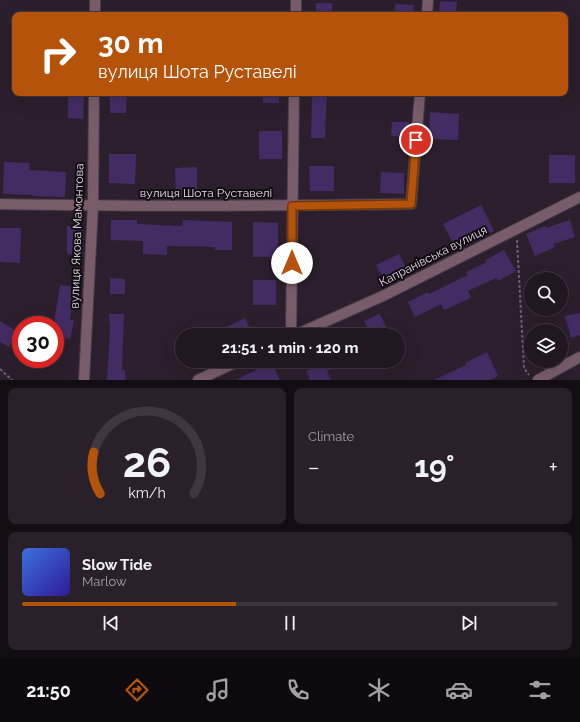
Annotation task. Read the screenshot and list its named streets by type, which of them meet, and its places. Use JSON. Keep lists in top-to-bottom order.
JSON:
{
  "streets": {
    "street": ["вулиця Шота Руставелі", "вулиця Якова Мамонтова", "Капранівська вулиця"]
  },
  "crossings": [
    ["вулиця Шота Руставелі", "вулиця Якова Мамонтова"]
  ],
  "page": {
    "turn": ["30 m", "вулиця Шота Руставелі"],
    "limit": "30",
    "trip": "21:51 · 1 min · 120 m",
    "tile": "Climate",
    "heat": ["−", "19°", "+"],
    "song": ["Slow Tide", "Marlow"],
    "tabs": "21:50",
    "gauge": ["26", "km/h"]
  }
}
